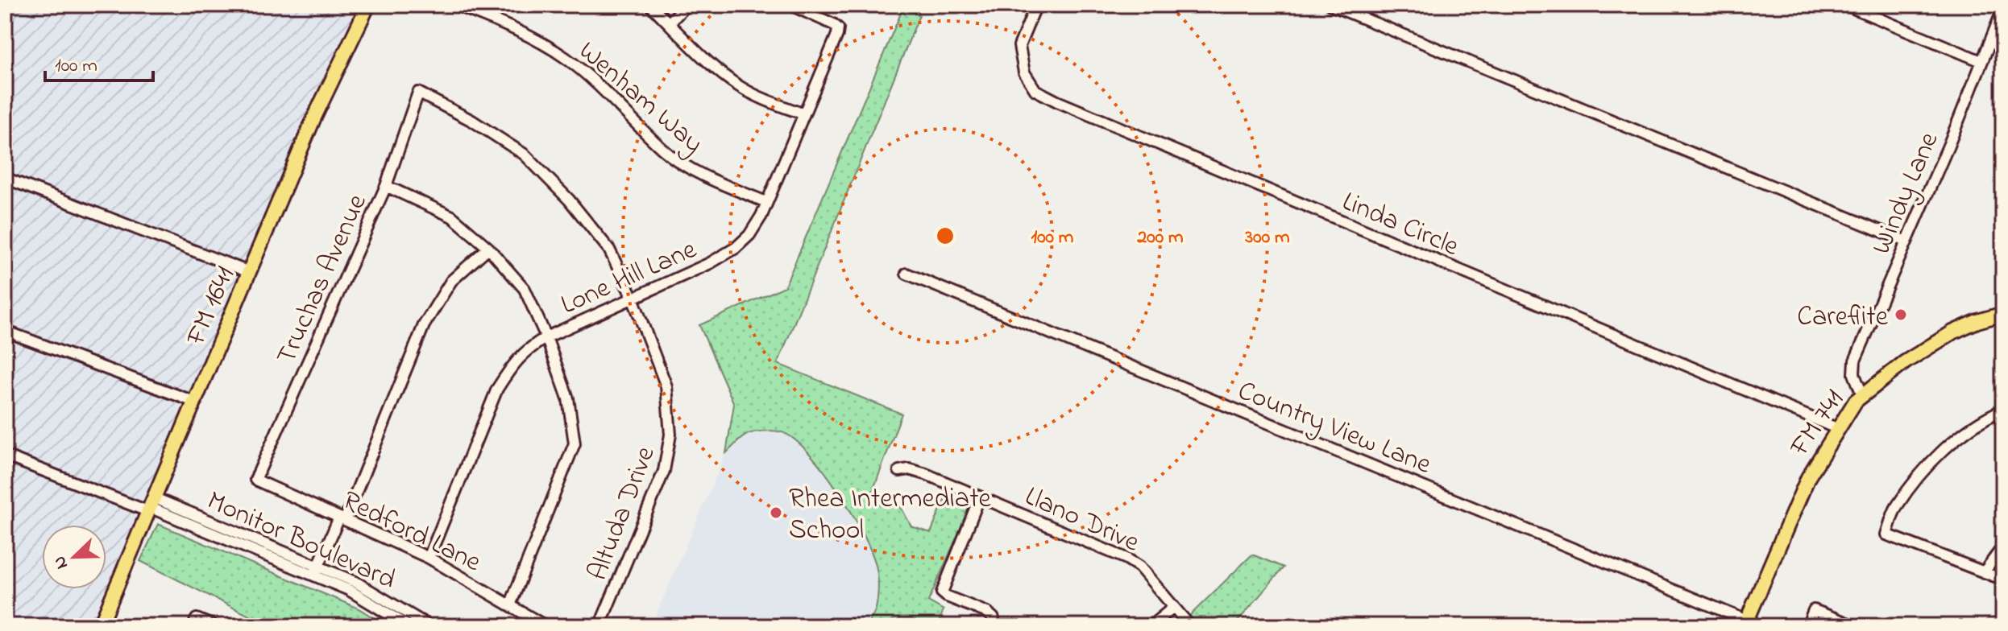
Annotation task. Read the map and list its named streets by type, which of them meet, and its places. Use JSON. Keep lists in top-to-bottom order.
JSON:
{
  "streets": {
    "main road": ["FM 1641", "FM 741"],
    "street": [
      "Wenham Way",
      "Windy Lane",
      "Linda Circle",
      "Lone Hill Lane",
      "Truchas Avenue",
      "Country View Lane",
      "Altuda Drive",
      "Llano Drive",
      "Redford Lane",
      "Monitor Boulevard"
    ]
  },
  "crossings": [
    ["Wenham Way", "Lone Hill Lane"],
    ["Windy Lane", "FM 741"],
    ["Linda Circle", "FM 741"],
    ["Lone Hill Lane", "Altuda Drive"],
    ["Lone Hill Lane", "Redford Lane"],
    ["Truchas Avenue", "Altuda Drive"],
    ["Truchas Avenue", "Redford Lane"],
    ["FM 1641", "Monitor Boulevard"],
    ["FM 741", "Country View Lane"]
  ],
  "places": ["Careflite", "Rhea Intermediate School"],
  "scale_bar": "100 m",
  "north": "bottom left",
  "rings": ["100 m", "200 m", "300 m"]
}
